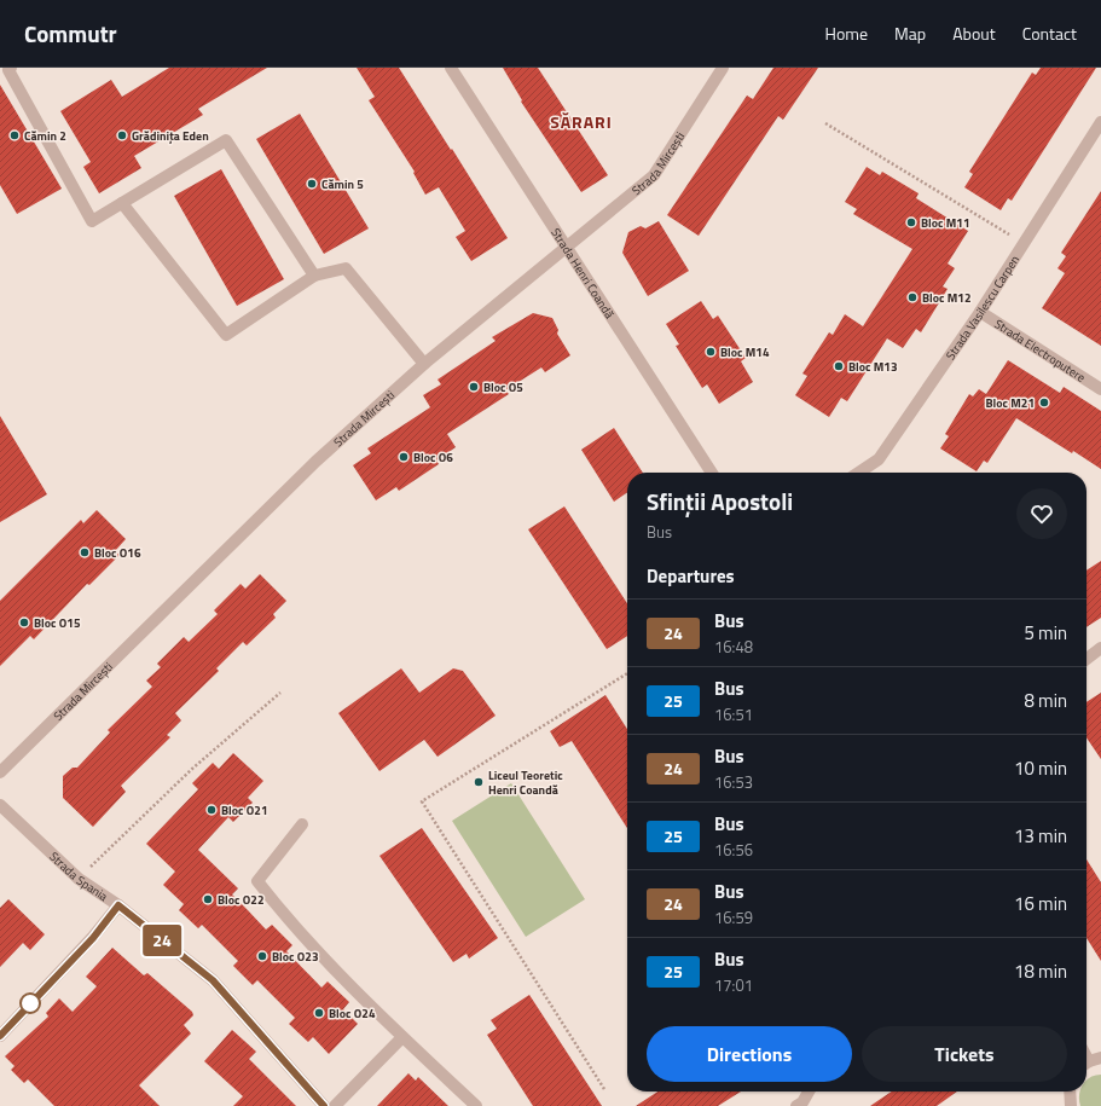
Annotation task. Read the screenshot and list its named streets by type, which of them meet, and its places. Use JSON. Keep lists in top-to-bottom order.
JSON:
{
  "streets": {
    "street": [
      "Strada Mircești",
      "Strada Henri Coandă",
      "Strada Vasilescu Carpen",
      "Strada Electroputere",
      "Strada Spania"
    ]
  },
  "crossings": [
    ["Strada Mircești", "Strada Henri Coandă"],
    ["Strada Vasilescu Carpen", "Strada Electroputere"]
  ],
  "districts": ["SĂRARI"],
  "places": [
    "Cămin 2",
    "Grădinița Eden",
    "Cămin 5",
    "Bloc M11",
    "Bloc M12",
    "Bloc M14",
    "Bloc M13",
    "Bloc O5",
    "Bloc M21",
    "Bloc O6",
    "Bloc O16",
    "Bloc O15",
    "Liceul Teoretic Henri Coandă",
    "Bloc O21",
    "Bloc O22",
    "Bloc O23",
    "Bloc O24"
  ],
  "lines": ["bus line 24"],
  "page": {
    "header": "Commutr",
    "nav": [
      "Home",
      "Map",
      "About",
      "Contact"
    ],
    "on_map": "24",
    "heading": [
      ["Sfinții Apostoli", "Bus"],
      "Departures"
    ],
    "list": [
      {
        "mark": "24",
        "name": "Bus",
        "note": "16:48",
        "value": "5 min"
      },
      {
        "mark": "25",
        "name": "Bus",
        "note": "16:51",
        "value": "8 min"
      },
      {
        "mark": "24",
        "name": "Bus",
        "note": "16:53",
        "value": "10 min"
      },
      {
        "mark": "25",
        "name": "Bus",
        "note": "16:56",
        "value": "13 min"
      },
      {
        "mark": "24",
        "name": "Bus",
        "note": "16:59",
        "value": "16 min"
      },
      {
        "mark": "25",
        "name": "Bus",
        "note": "17:01",
        "value": "18 min"
      }
    ],
    "buttons": ["Directions", "Tickets"]
  }
}
